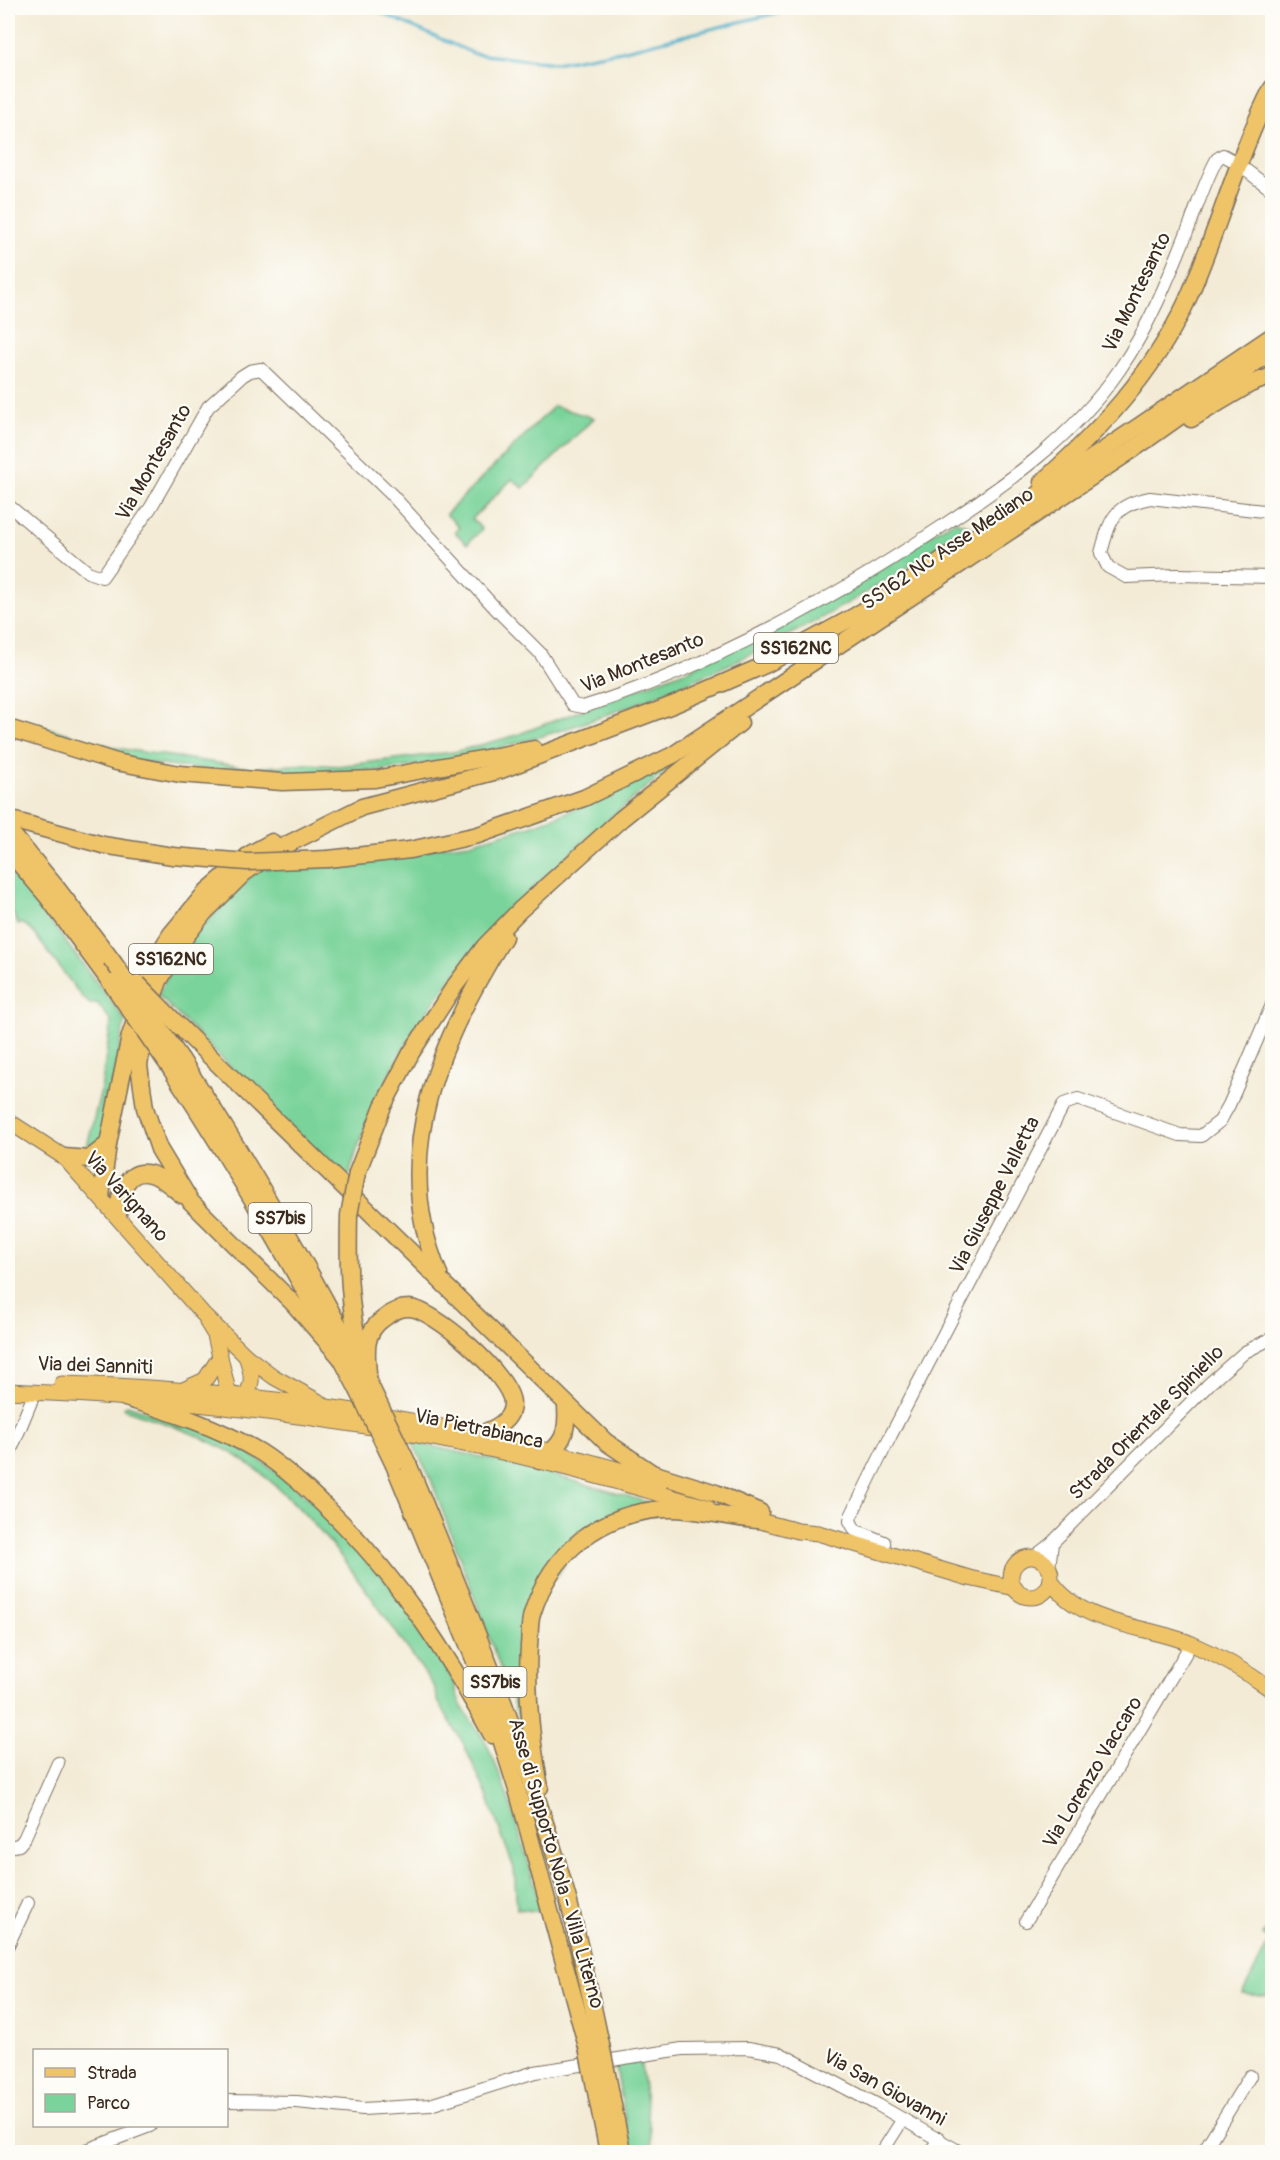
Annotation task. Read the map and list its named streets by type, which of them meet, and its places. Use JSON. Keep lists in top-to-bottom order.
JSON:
{
  "streets": {
    "highway": [
      "SS162 NC Asse Mediano",
      "SS162NC",
      "SS7bis",
      "Asse di Supporto Nola - Villa Literno"
    ],
    "main road": ["Via Varignano", "Via dei Sanniti", "Via Pietrabianca"],
    "street": [
      "Via Montesanto",
      "Via Giuseppe Valletta",
      "Strada Orientale Spiniello",
      "Via Lorenzo Vaccaro",
      "Via San Giovanni"
    ]
  },
  "crossings": [
    ["SS162NC", "Asse di Supporto Nola - Villa Literno"],
    ["Via Giuseppe Valletta", "Via Pietrabianca"],
    ["Via Varignano", "Via Pietrabianca"],
    ["Via dei Sanniti", "Via Pietrabianca"],
    ["Strada Orientale Spiniello", "Via Pietrabianca"],
    ["Via Pietrabianca", "Via Lorenzo Vaccaro"]
  ],
  "legend": ["Strada", "Parco"]
}
